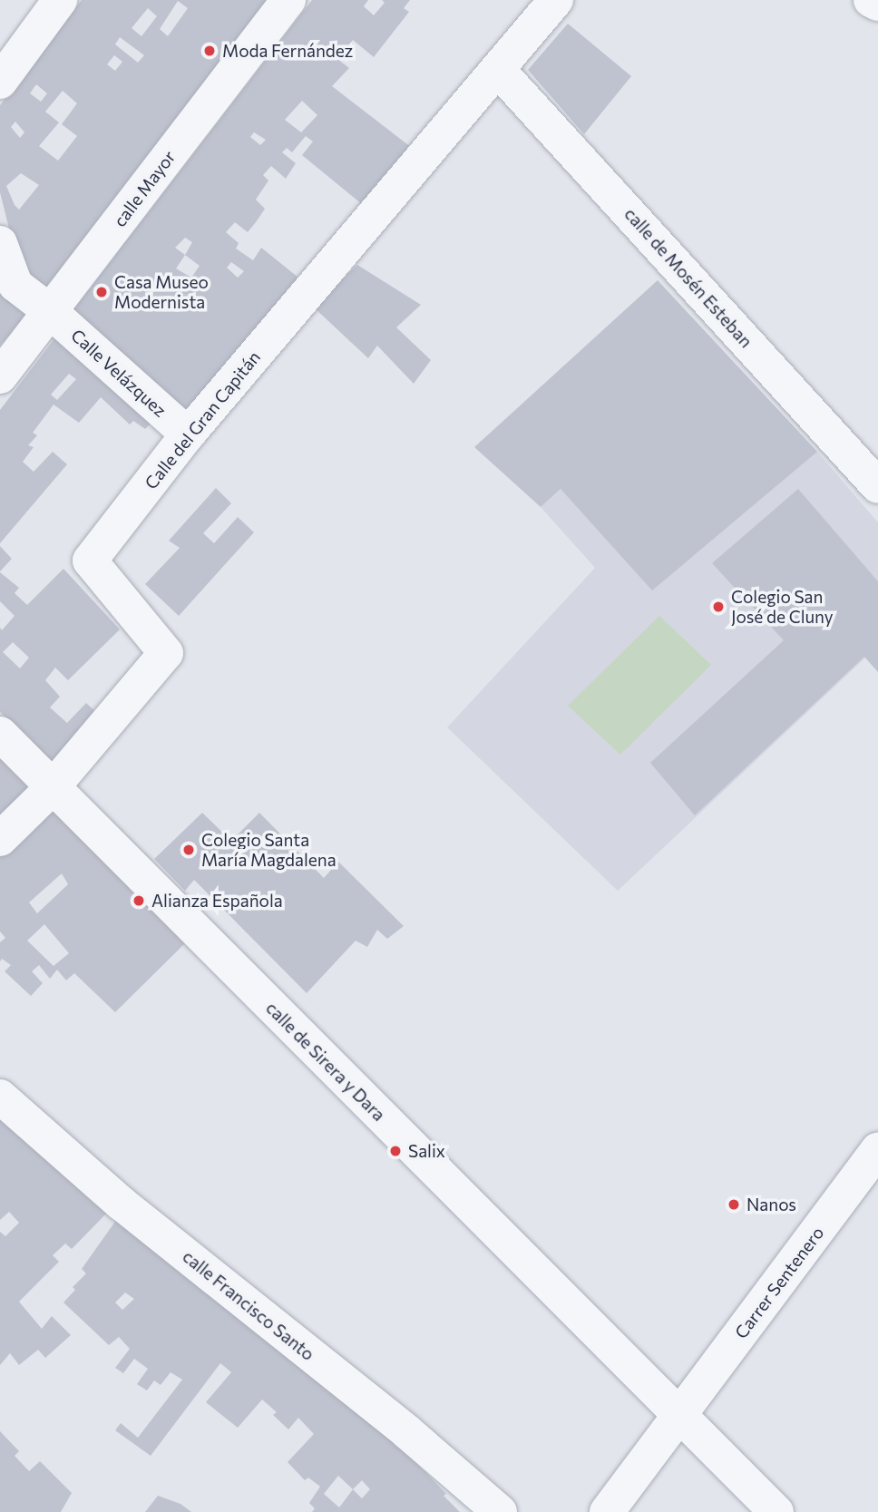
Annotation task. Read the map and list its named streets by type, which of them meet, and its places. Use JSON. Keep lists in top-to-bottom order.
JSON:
{
  "streets": {
    "street": [
      "calle Mayor",
      "calle de Mosén Esteban",
      "Calle Velázquez",
      "Calle del Gran Capitán",
      "calle de Sirera y Dara",
      "Carrer Sentenero",
      "calle Francisco Santo"
    ]
  },
  "crossings": [
    ["calle Mayor", "Calle Velázquez"],
    ["calle de Mosén Esteban", "Calle del Gran Capitán"],
    ["Calle Velázquez", "Calle del Gran Capitán"],
    ["Calle del Gran Capitán", "calle de Sirera y Dara"],
    ["calle de Sirera y Dara", "Carrer Sentenero"]
  ],
  "places": [
    "Moda Fernández",
    "Casa Museo Modernista",
    "Colegio San José de Cluny",
    "Colegio Santa María Magdalena",
    "Alianza Española",
    "Salix",
    "Nanos"
  ]
}
